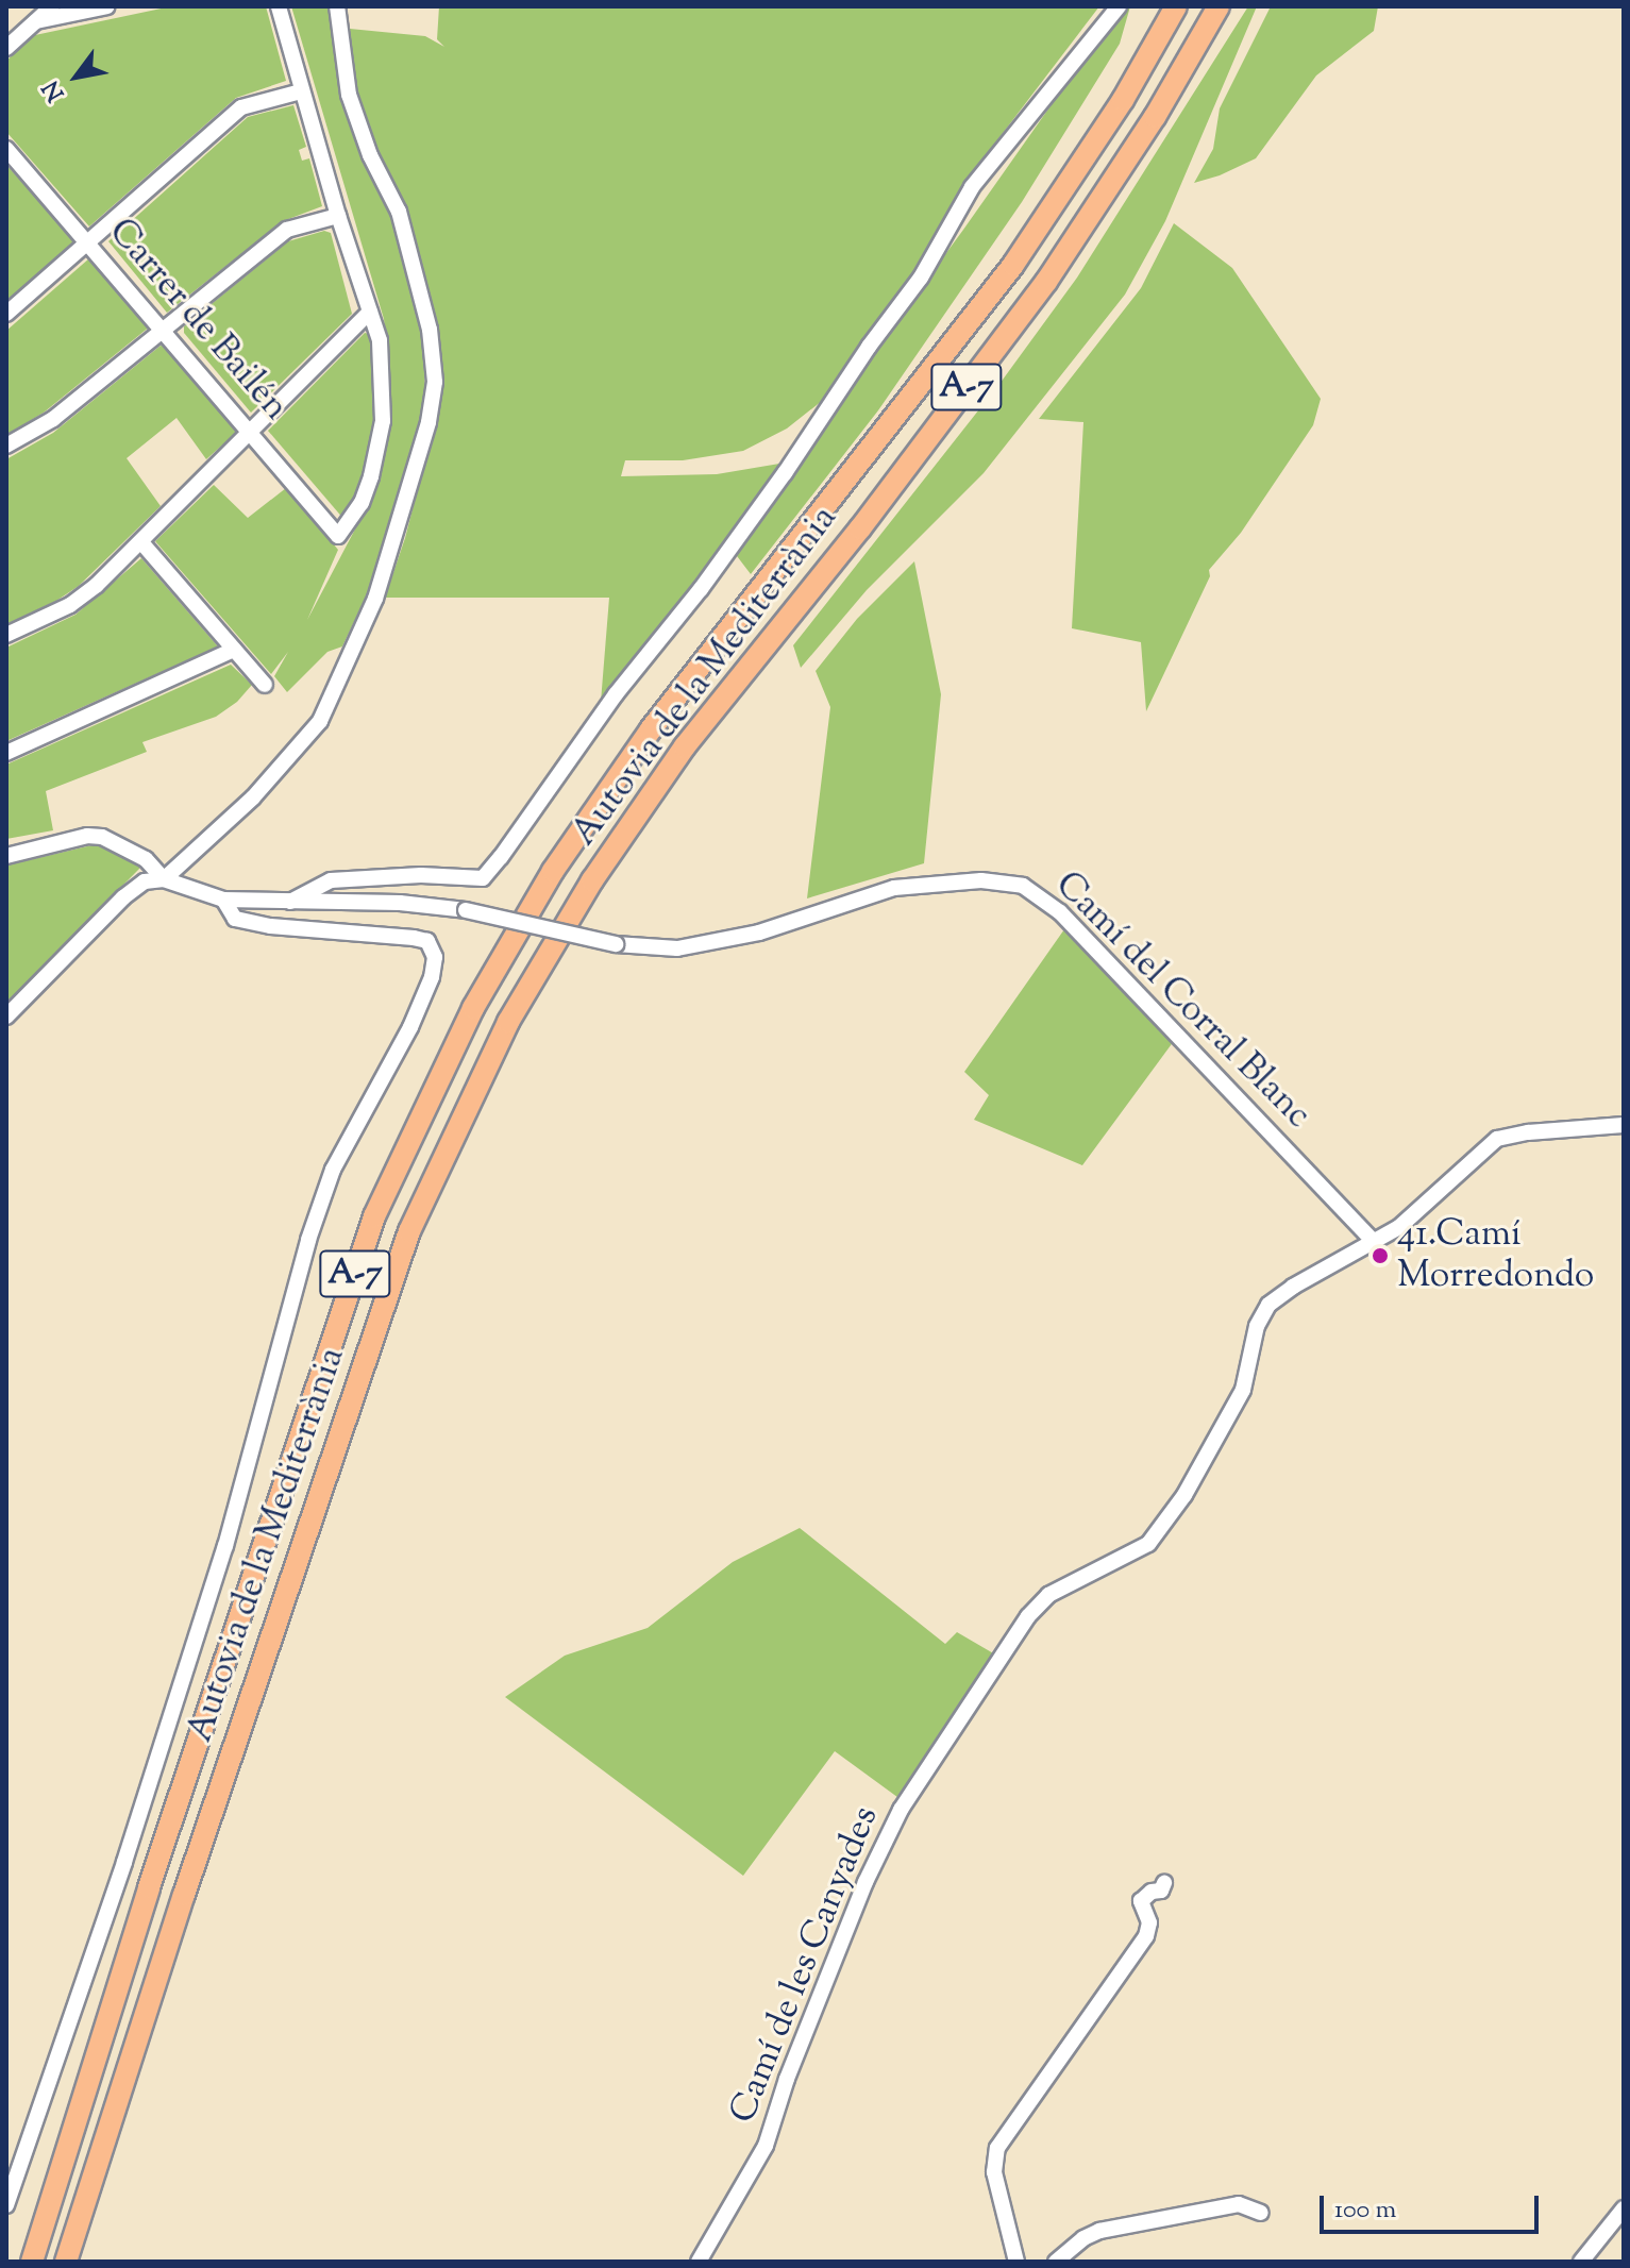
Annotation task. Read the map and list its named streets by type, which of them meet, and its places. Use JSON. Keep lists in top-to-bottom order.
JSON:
{
  "streets": {
    "highway": ["A-7", "Autovia de la Mediterrània"],
    "street": ["Carrer de Bailén", "Camí del Corral Blanc", "Camí de les Canyades"]
  },
  "crossings": [
    ["Camí del Corral Blanc", "Camí de les Canyades"]
  ],
  "places": ["41.Camí Morredondo"],
  "scale_bar": "100 m",
  "north": "bottom left"
}
